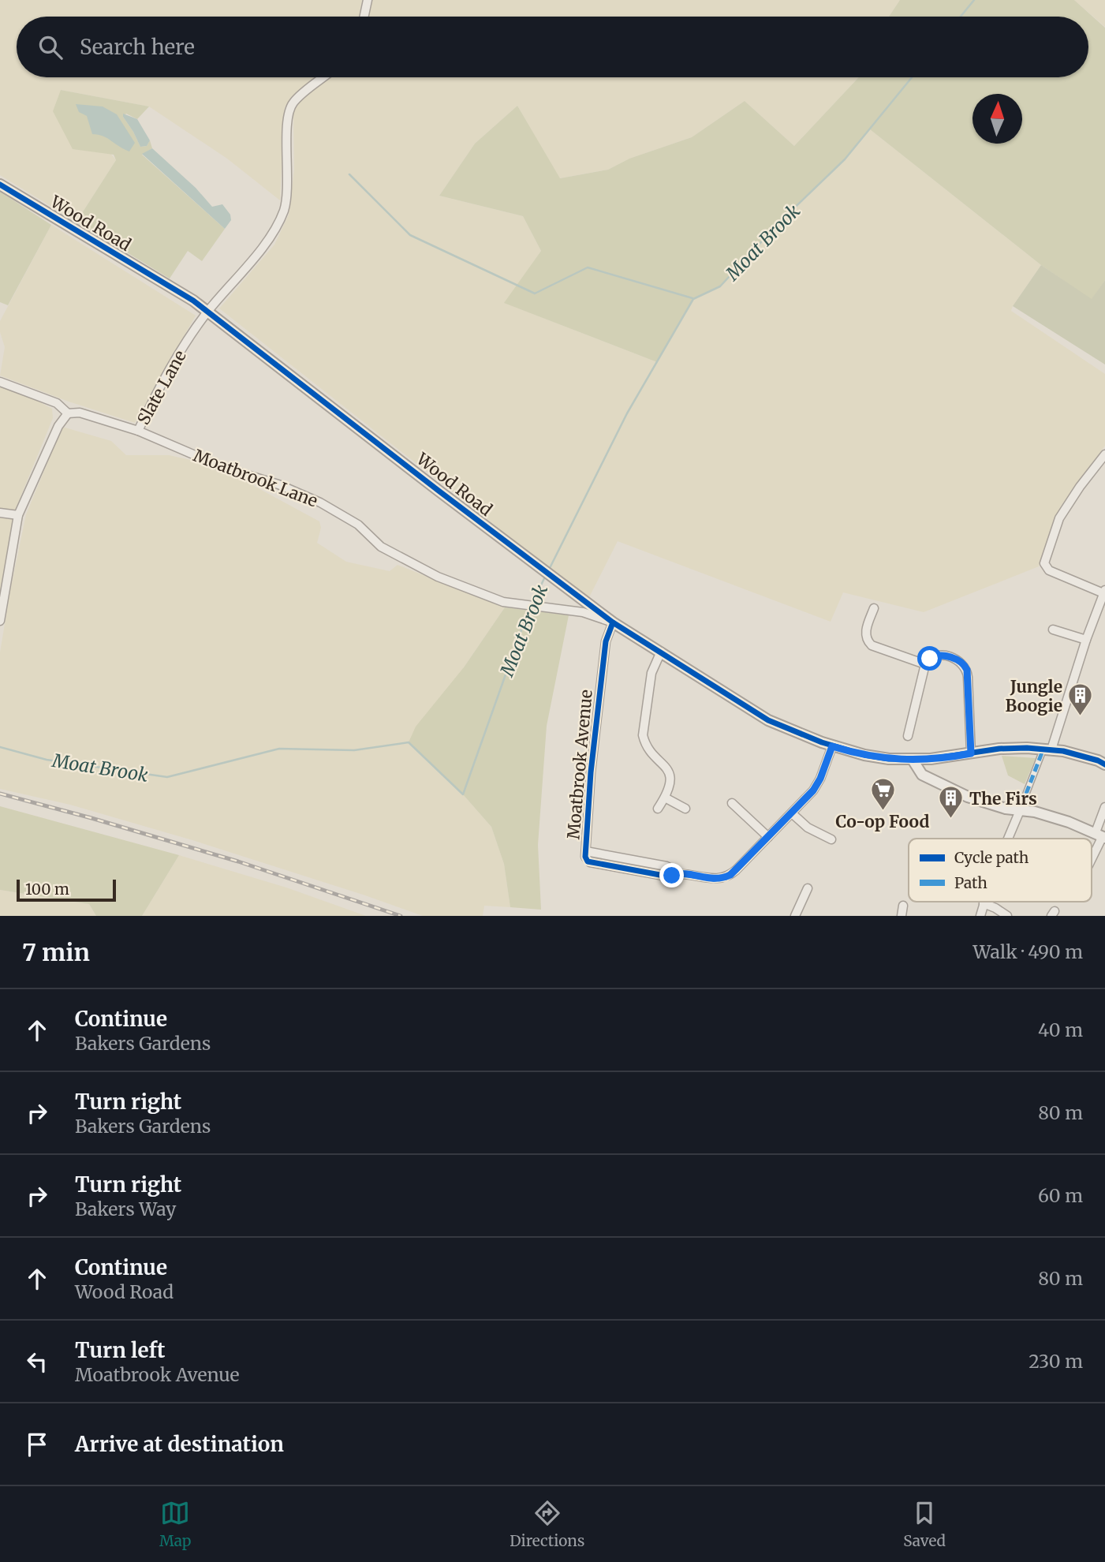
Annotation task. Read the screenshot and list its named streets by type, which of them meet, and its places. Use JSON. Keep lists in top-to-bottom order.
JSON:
{
  "streets": {
    "street": [
      "Wood Road",
      "Slate Lane",
      "Moatbrook Lane",
      "Moatbrook Avenue"
    ]
  },
  "crossings": [
    ["Wood Road", "Slate Lane"],
    ["Wood Road", "Moatbrook Lane"],
    ["Wood Road", "Moatbrook Avenue"],
    ["Slate Lane", "Moatbrook Lane"],
    ["Moatbrook Lane", "Moatbrook Avenue"]
  ],
  "water": ["Moat Brook"],
  "places": {
    "building": ["Jungle Boogie", "The Firs"],
    "supermarket": ["Co-op Food"]
  },
  "legend": ["Cycle path", "Path"],
  "scale_bar": "100 m",
  "north": "top",
  "page": {
    "search": "Search here",
    "scale": "100 m",
    "heading": ["7 min", "Walk · 490 m"],
    "list": [
      ["Continue", "Bakers Gardens", "40 m"],
      ["Turn right", "Bakers Gardens", "80 m"],
      ["Turn right", "Bakers Way", "60 m"],
      ["Continue", "Wood Road", "80 m"],
      ["Turn left", "Moatbrook Avenue", "230 m"],
      "Arrive at destination"
    ],
    "nav": ["Map", "Directions", "Saved"]
  }
}
